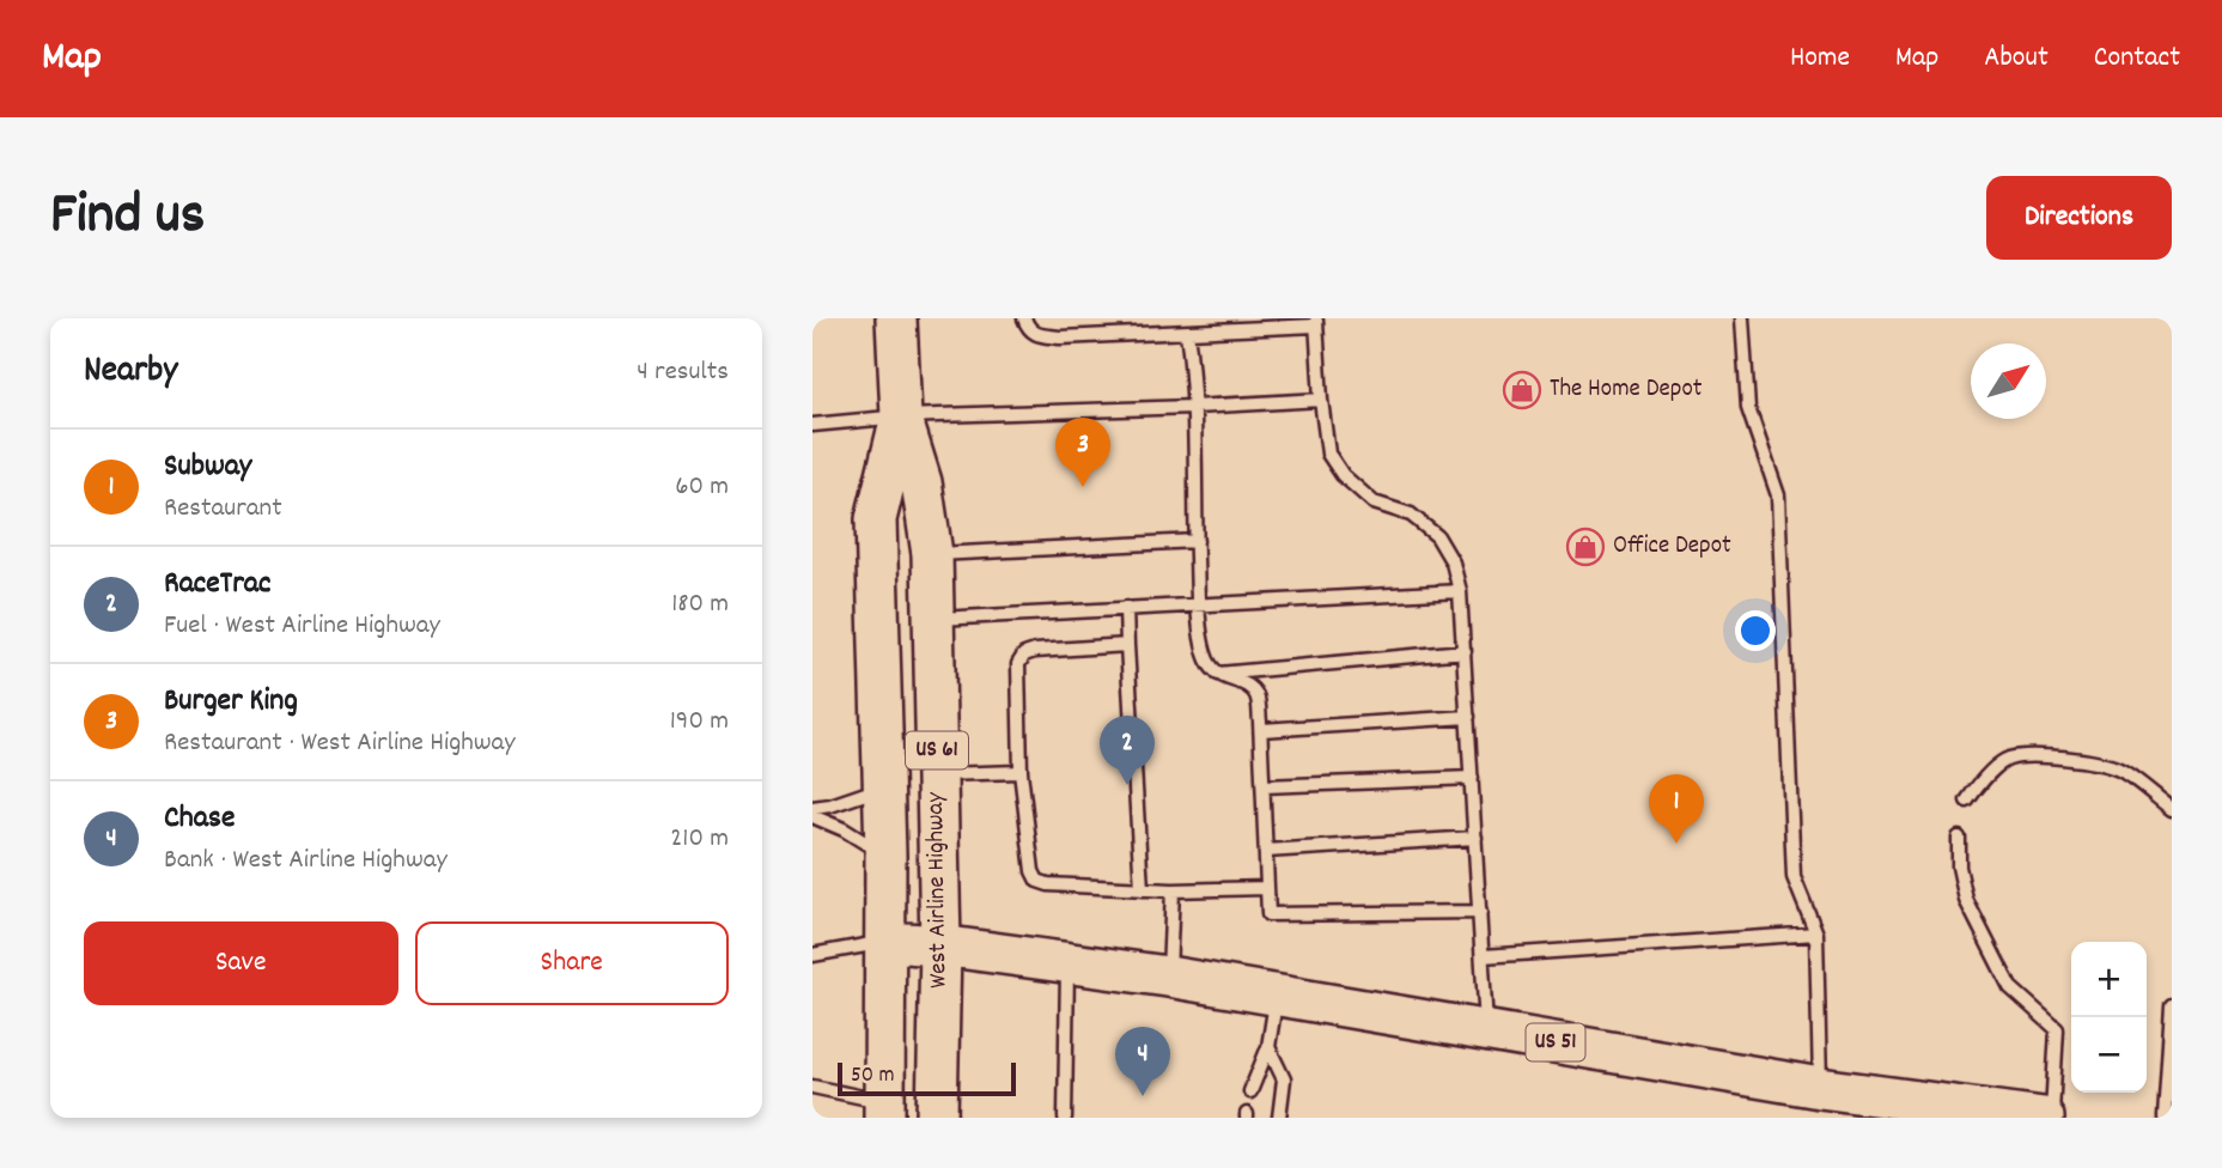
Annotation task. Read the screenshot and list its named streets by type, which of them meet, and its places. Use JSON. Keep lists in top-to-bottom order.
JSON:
{
  "streets": {
    "highway": ["US 61", "West Airline Highway", "US 51"]
  },
  "crossings": [
    ["West Airline Highway", "US 51"]
  ],
  "places": {
    "shop": ["The Home Depot", "Office Depot"]
  },
  "scale_bar": "50 m",
  "north": "top right",
  "page": {
    "header": "Map",
    "nav": [
      "Home",
      "Map",
      "About",
      "Contact"
    ],
    "title": "Find us",
    "buttons": [
      "Directions",
      ["Save", "Share"]
    ],
    "heading": ["Nearby", "4 results"],
    "pins": [
      "3",
      "2",
      "1",
      "4"
    ],
    "list": [
      {
        "mark": "1",
        "name": "Subway",
        "note": "Restaurant",
        "value": "60 m"
      },
      {
        "mark": "2",
        "name": "RaceTrac",
        "note": "Fuel · West Airline Highway",
        "value": "180 m"
      },
      {
        "mark": "3",
        "name": "Burger King",
        "note": "Restaurant · West Airline Highway",
        "value": "190 m"
      },
      {
        "mark": "4",
        "name": "Chase",
        "note": "Bank · West Airline Highway",
        "value": "210 m"
      }
    ],
    "map_buttons": ["+", "−"],
    "scale": "50 m"
  }
}
